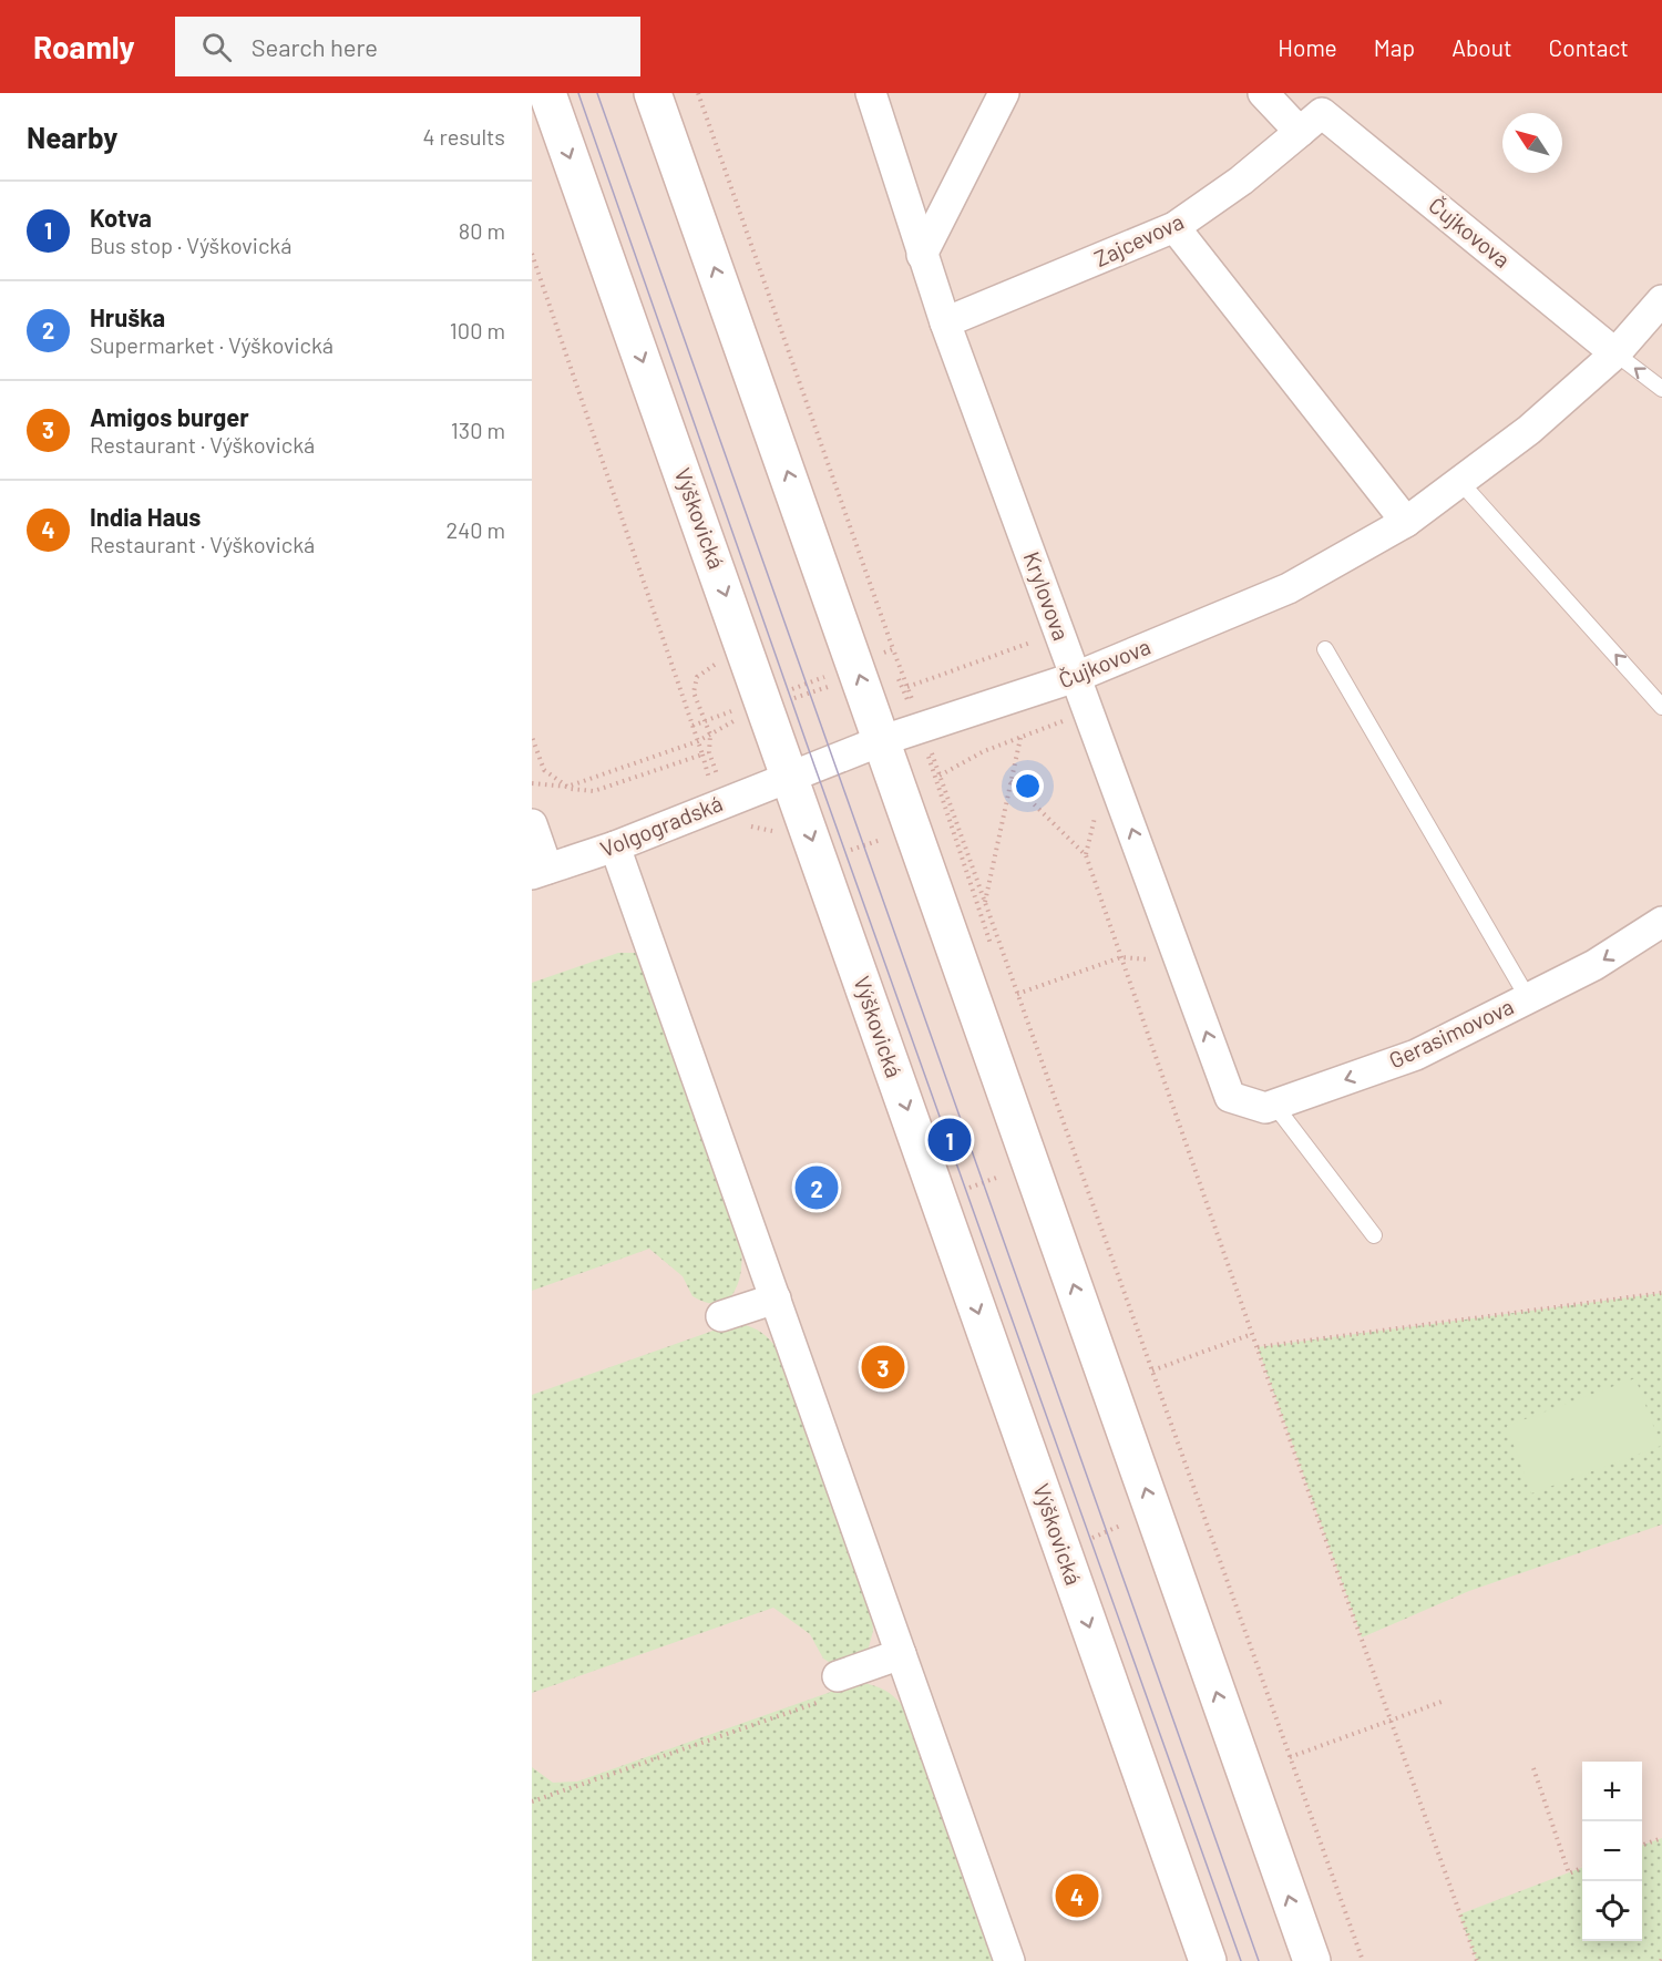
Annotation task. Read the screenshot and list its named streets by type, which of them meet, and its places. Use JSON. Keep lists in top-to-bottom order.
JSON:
{
  "streets": {
    "street": [
      "Čujkovova",
      "Zajcevova",
      "Výškovická",
      "Krylovova",
      "Volgogradská",
      "Gerasimovova"
    ]
  },
  "crossings": [
    ["Čujkovova", "Zajcevova"],
    ["Čujkovova", "Výškovická"],
    ["Čujkovova", "Krylovova"],
    ["Čujkovova", "Volgogradská"],
    ["Zajcevova", "Krylovova"],
    ["Výškovická", "Volgogradská"],
    ["Krylovova", "Gerasimovova"]
  ],
  "one_way": ["Gerasimovova"],
  "north": "top left",
  "page": {
    "header": "Roamly",
    "search": "Search here",
    "nav": [
      "Home",
      "Map",
      "About",
      "Contact"
    ],
    "heading": ["Nearby", "4 results"],
    "list": [
      {
        "mark": "1",
        "name": "Kotva",
        "note": "Bus stop · Výškovická",
        "value": "80 m"
      },
      {
        "mark": "2",
        "name": "Hruška",
        "note": "Supermarket · Výškovická",
        "value": "100 m"
      },
      {
        "mark": "3",
        "name": "Amigos burger",
        "note": "Restaurant · Výškovická",
        "value": "130 m"
      },
      {
        "mark": "4",
        "name": "India Haus",
        "note": "Restaurant · Výškovická",
        "value": "240 m"
      }
    ],
    "pins": [
      "1",
      "2",
      "3",
      "4"
    ],
    "map_buttons": ["+", "−"]
  }
}
